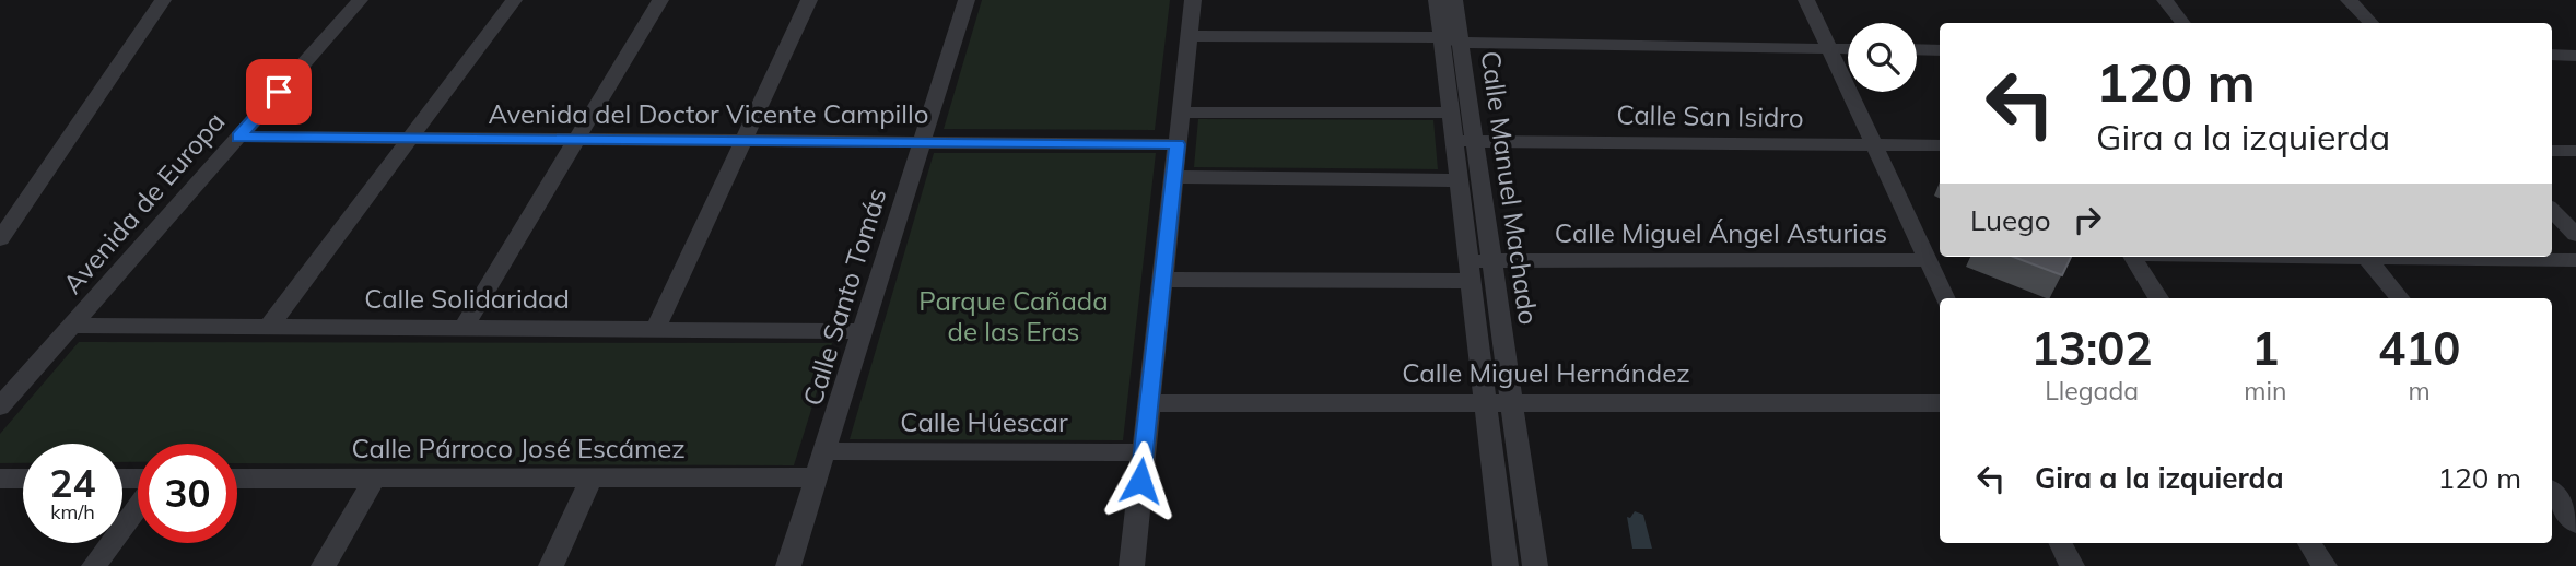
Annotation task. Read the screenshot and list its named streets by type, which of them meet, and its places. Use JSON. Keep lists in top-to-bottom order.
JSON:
{
  "streets": {
    "street": [
      "Avenida del Doctor Vicente Campillo",
      "Calle San Isidro",
      "Calle Manuel Machado",
      "Avenida de Europa",
      "Calle Miguel Ángel Asturias",
      "Calle Santo Tomás",
      "Calle Solidaridad",
      "Calle Miguel Hernández",
      "Calle Húescar",
      "Calle Párroco José Escámez"
    ]
  },
  "crossings": [
    ["Avenida del Doctor Vicente Campillo", "Avenida de Europa"],
    ["Avenida del Doctor Vicente Campillo", "Calle Santo Tomás"],
    ["Calle San Isidro", "Calle Manuel Machado"],
    ["Calle Manuel Machado", "Calle Miguel Ángel Asturias"],
    ["Calle Manuel Machado", "Calle Miguel Hernández"],
    ["Avenida de Europa", "Calle Solidaridad"],
    ["Calle Santo Tomás", "Calle Solidaridad"],
    ["Calle Santo Tomás", "Calle Húescar"],
    ["Calle Santo Tomás", "Calle Párroco José Escámez"]
  ],
  "parks": ["Parque Cañada de las Eras"],
  "page": {
    "turn": ["120 m", "Gira a la izquierda"],
    "then": "Luego",
    "eta": [
      "13:02",
      "Llegada",
      "1",
      "min",
      "410",
      "m"
    ],
    "list": [
      {
        "name": "Gira a la izquierda",
        "value": "120 m"
      }
    ],
    "speed": "24 km/h",
    "limit": "30"
  }
}
